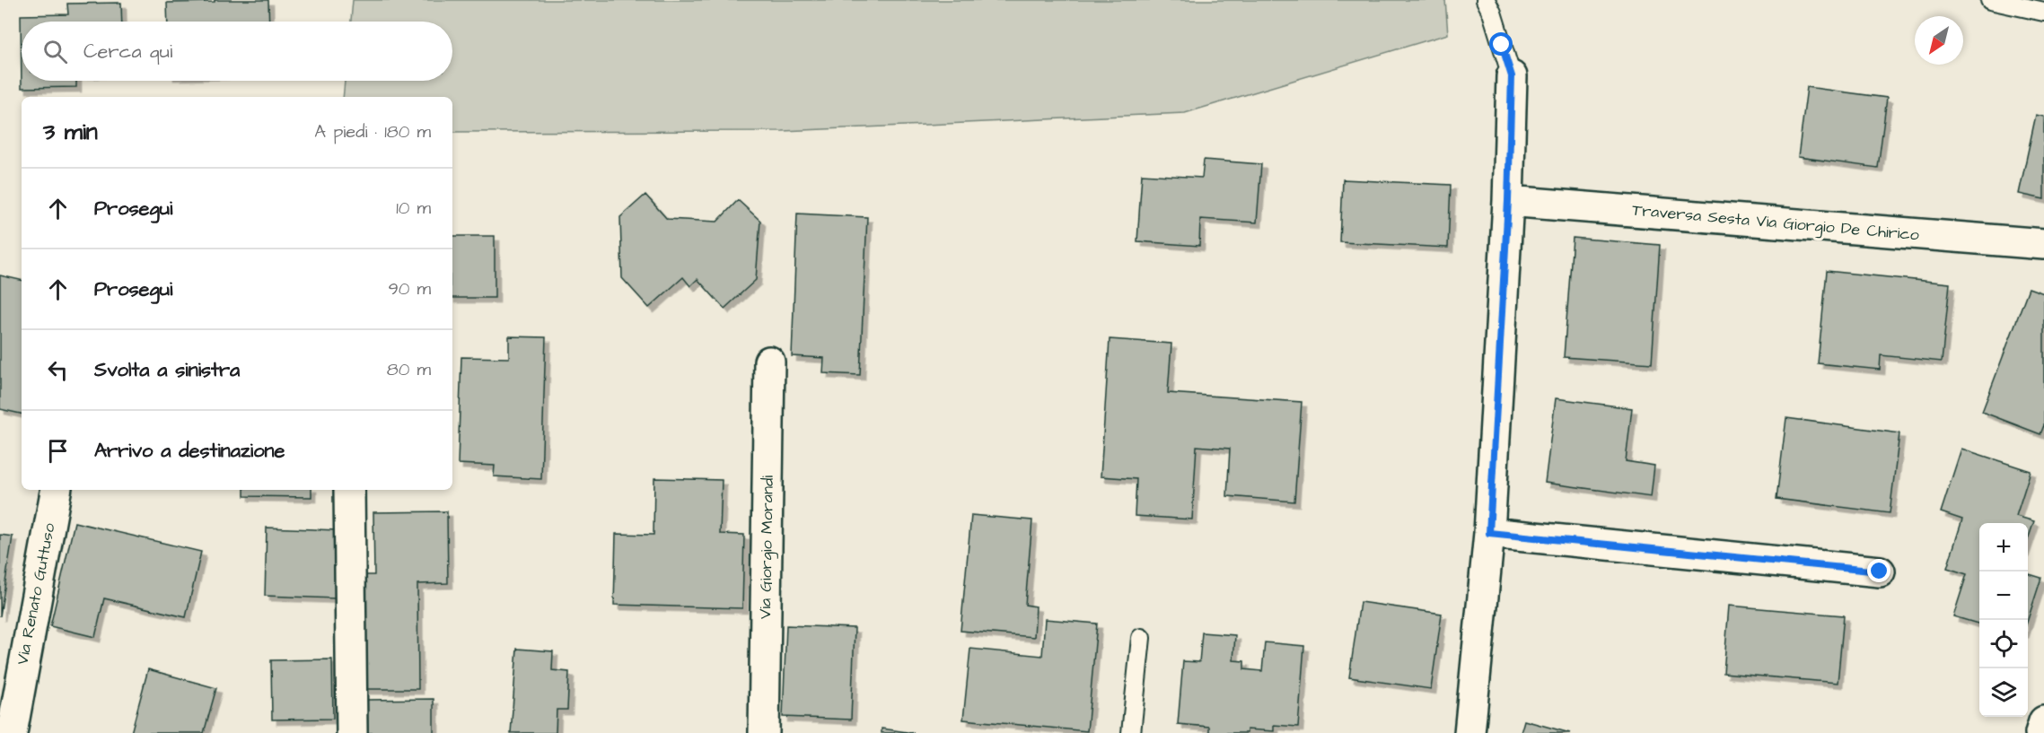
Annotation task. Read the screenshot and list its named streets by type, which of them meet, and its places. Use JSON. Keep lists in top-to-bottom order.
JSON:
{
  "streets": {
    "street": ["Traversa Sesta Via Giorgio De Chirico", "Via Giorgio Morandi", "Via Renato Guttuso"]
  },
  "north": "bottom left",
  "page": {
    "search": "Cerca qui",
    "heading": ["3 min", "A piedi · 180 m"],
    "list": [
      ["Prosegui", "10 m"],
      ["Prosegui", "90 m"],
      ["Svolta a sinistra", "80 m"],
      "Arrivo a destinazione"
    ],
    "map_buttons": ["+", "−"]
  }
}
